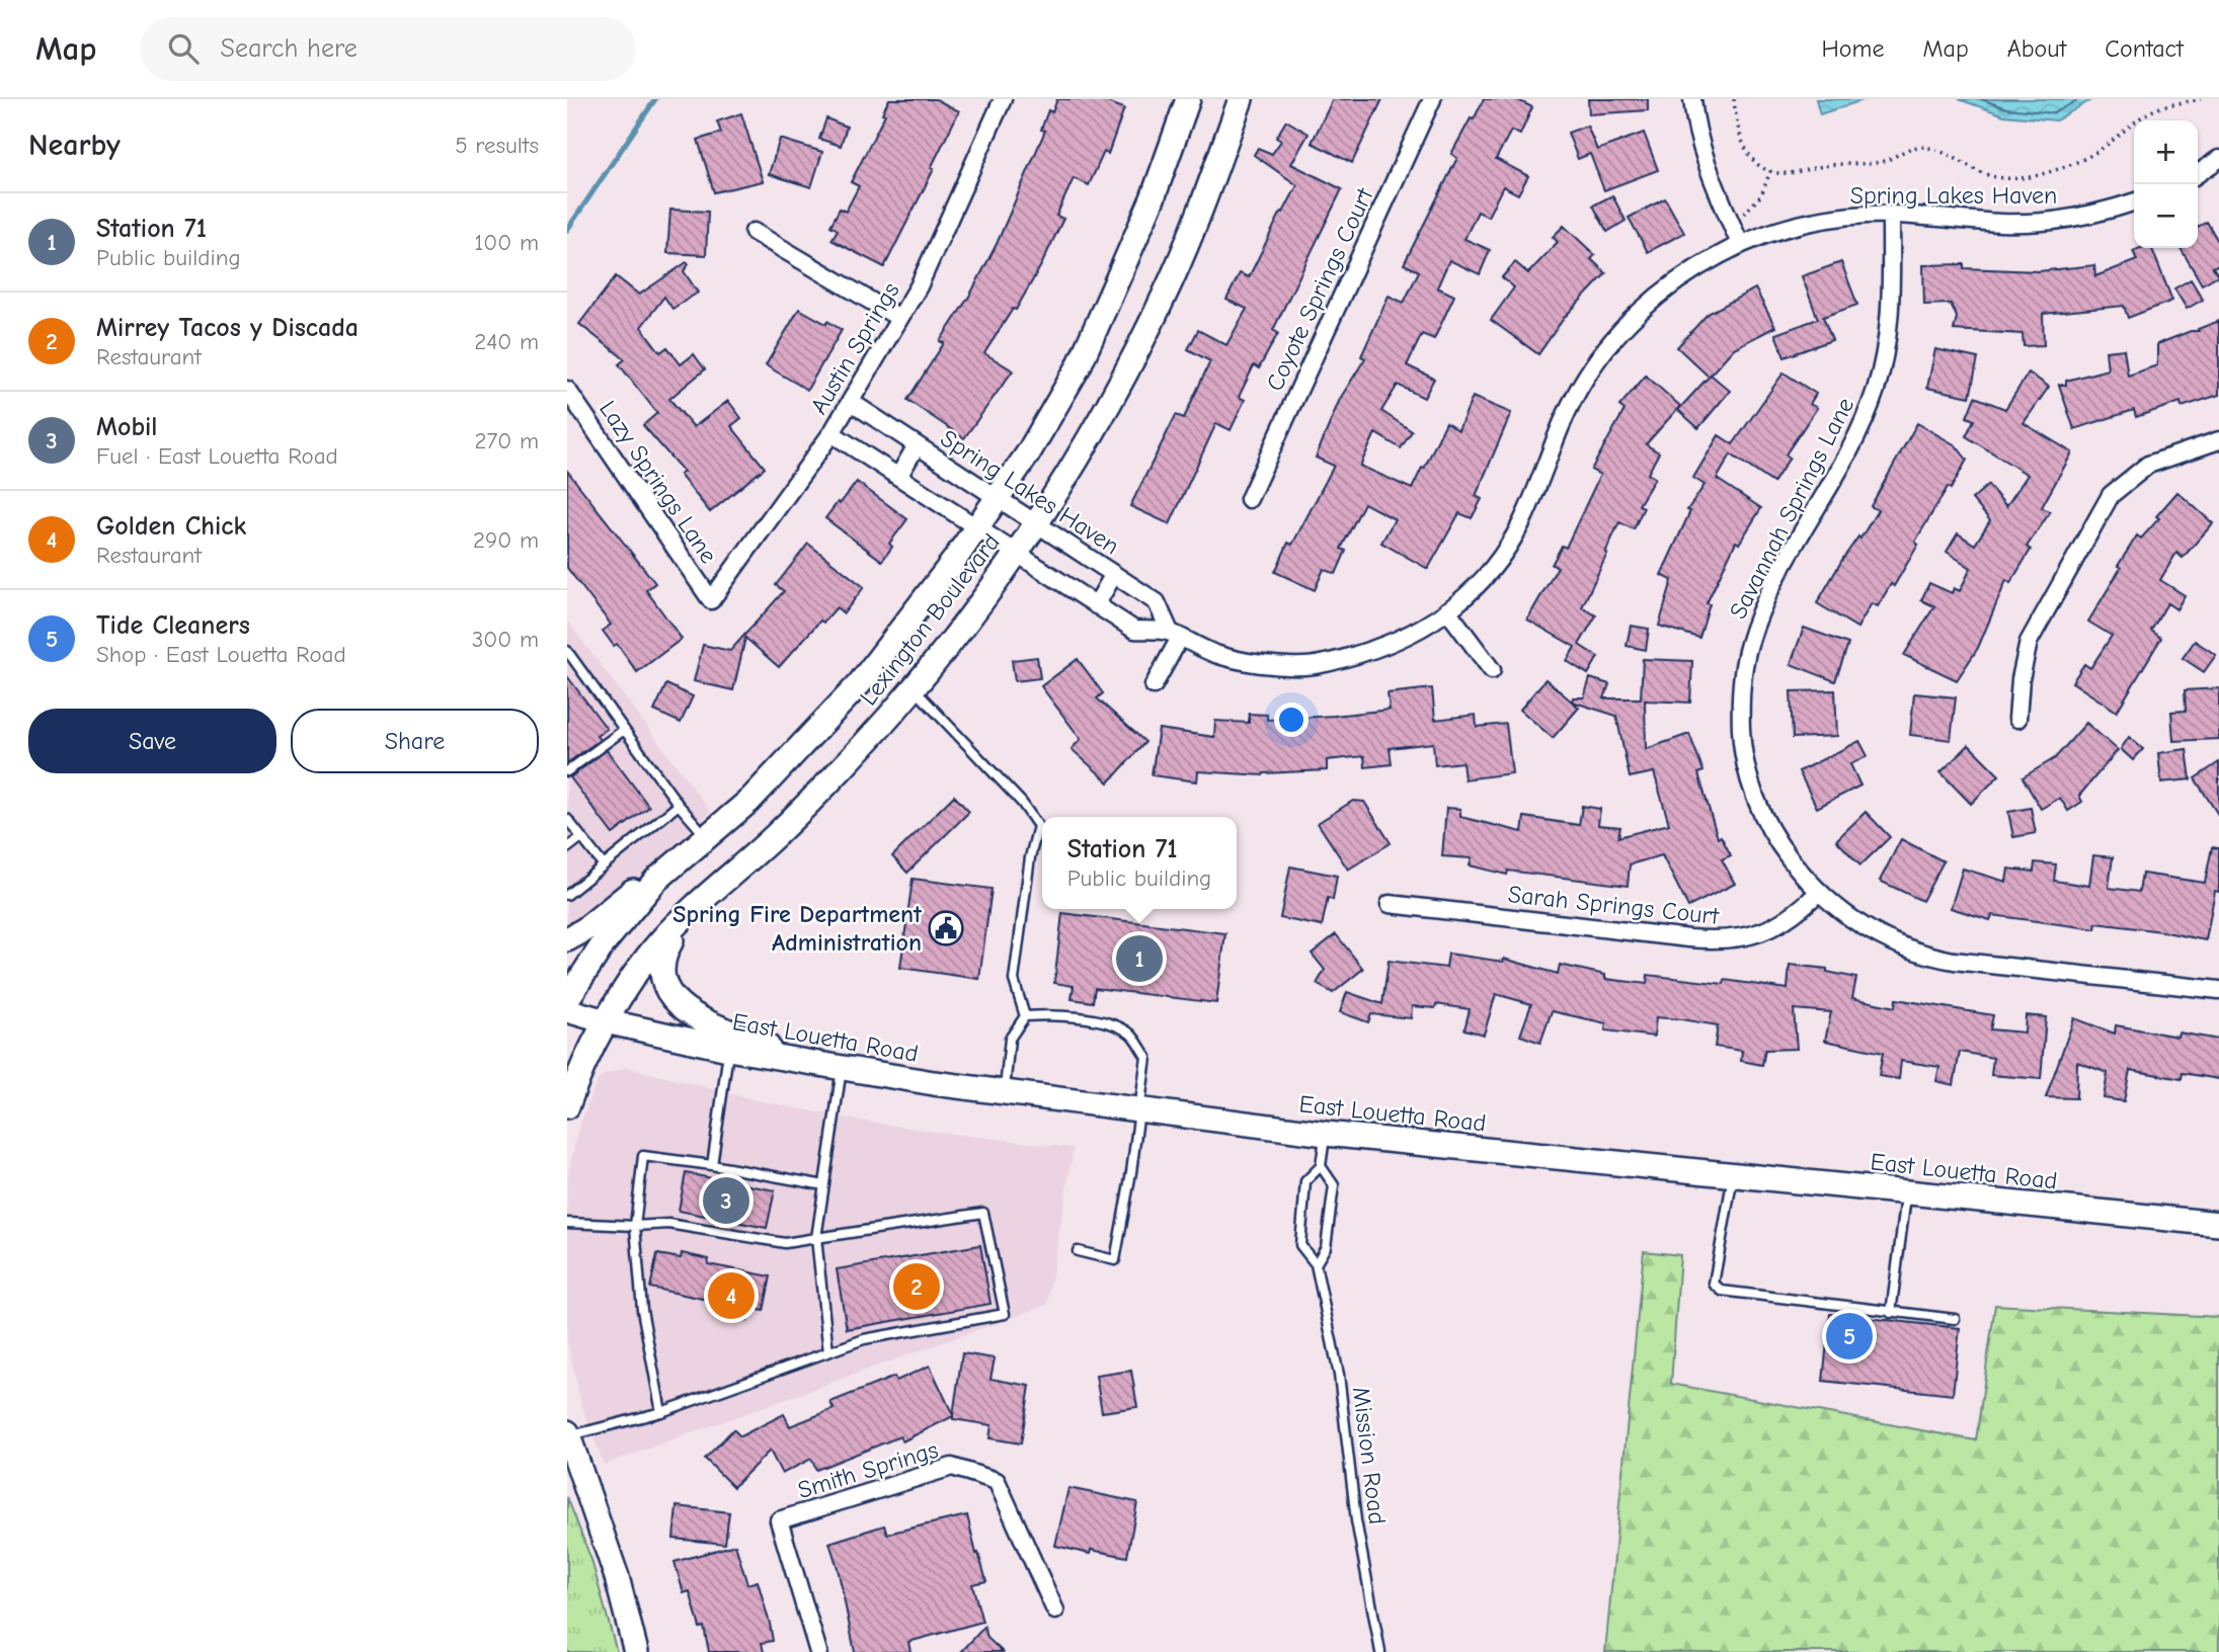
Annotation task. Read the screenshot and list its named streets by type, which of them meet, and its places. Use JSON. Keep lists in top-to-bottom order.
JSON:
{
  "streets": {
    "main road": ["Lexington Boulevard", "East Louetta Road"],
    "street": [
      "Spring Lakes Haven",
      "Coyote Springs Court",
      "Austin Springs",
      "Lazy Springs Lane",
      "Savannah Springs Lane",
      "Sarah Springs Court",
      "Smith Springs"
    ],
    "lane": ["Mission Road"]
  },
  "crossings": [
    ["Spring Lakes Haven", "Austin Springs"],
    ["Spring Lakes Haven", "Savannah Springs Lane"],
    ["Spring Lakes Haven", "Lexington Boulevard"],
    ["Austin Springs", "Lazy Springs Lane"],
    ["Savannah Springs Lane", "Sarah Springs Court"],
    ["Lexington Boulevard", "East Louetta Road"],
    ["East Louetta Road", "Mission Road"]
  ],
  "places": {
    "public building": ["Spring Fire Department Administration"]
  },
  "page": {
    "header": "Map",
    "search": "Search here",
    "nav": [
      "Home",
      "Map",
      "About",
      "Contact"
    ],
    "heading": ["Nearby", "5 results"],
    "map_buttons": ["+", "−"],
    "list": [
      {
        "mark": "1",
        "name": "Station 71",
        "note": "Public building",
        "value": "100 m"
      },
      {
        "mark": "2",
        "name": "Mirrey Tacos y Discada",
        "note": "Restaurant",
        "value": "240 m"
      },
      {
        "mark": "3",
        "name": "Mobil",
        "note": "Fuel · East Louetta Road",
        "value": "270 m"
      },
      {
        "mark": "4",
        "name": "Golden Chick",
        "note": "Restaurant",
        "value": "290 m"
      },
      {
        "mark": "5",
        "name": "Tide Cleaners",
        "note": "Shop · East Louetta Road",
        "value": "300 m"
      }
    ],
    "buttons": ["Save", "Share"],
    "popup": ["Station 71", "Public building"],
    "pins": [
      "1",
      "3",
      "2",
      "4",
      "5"
    ]
  }
}
